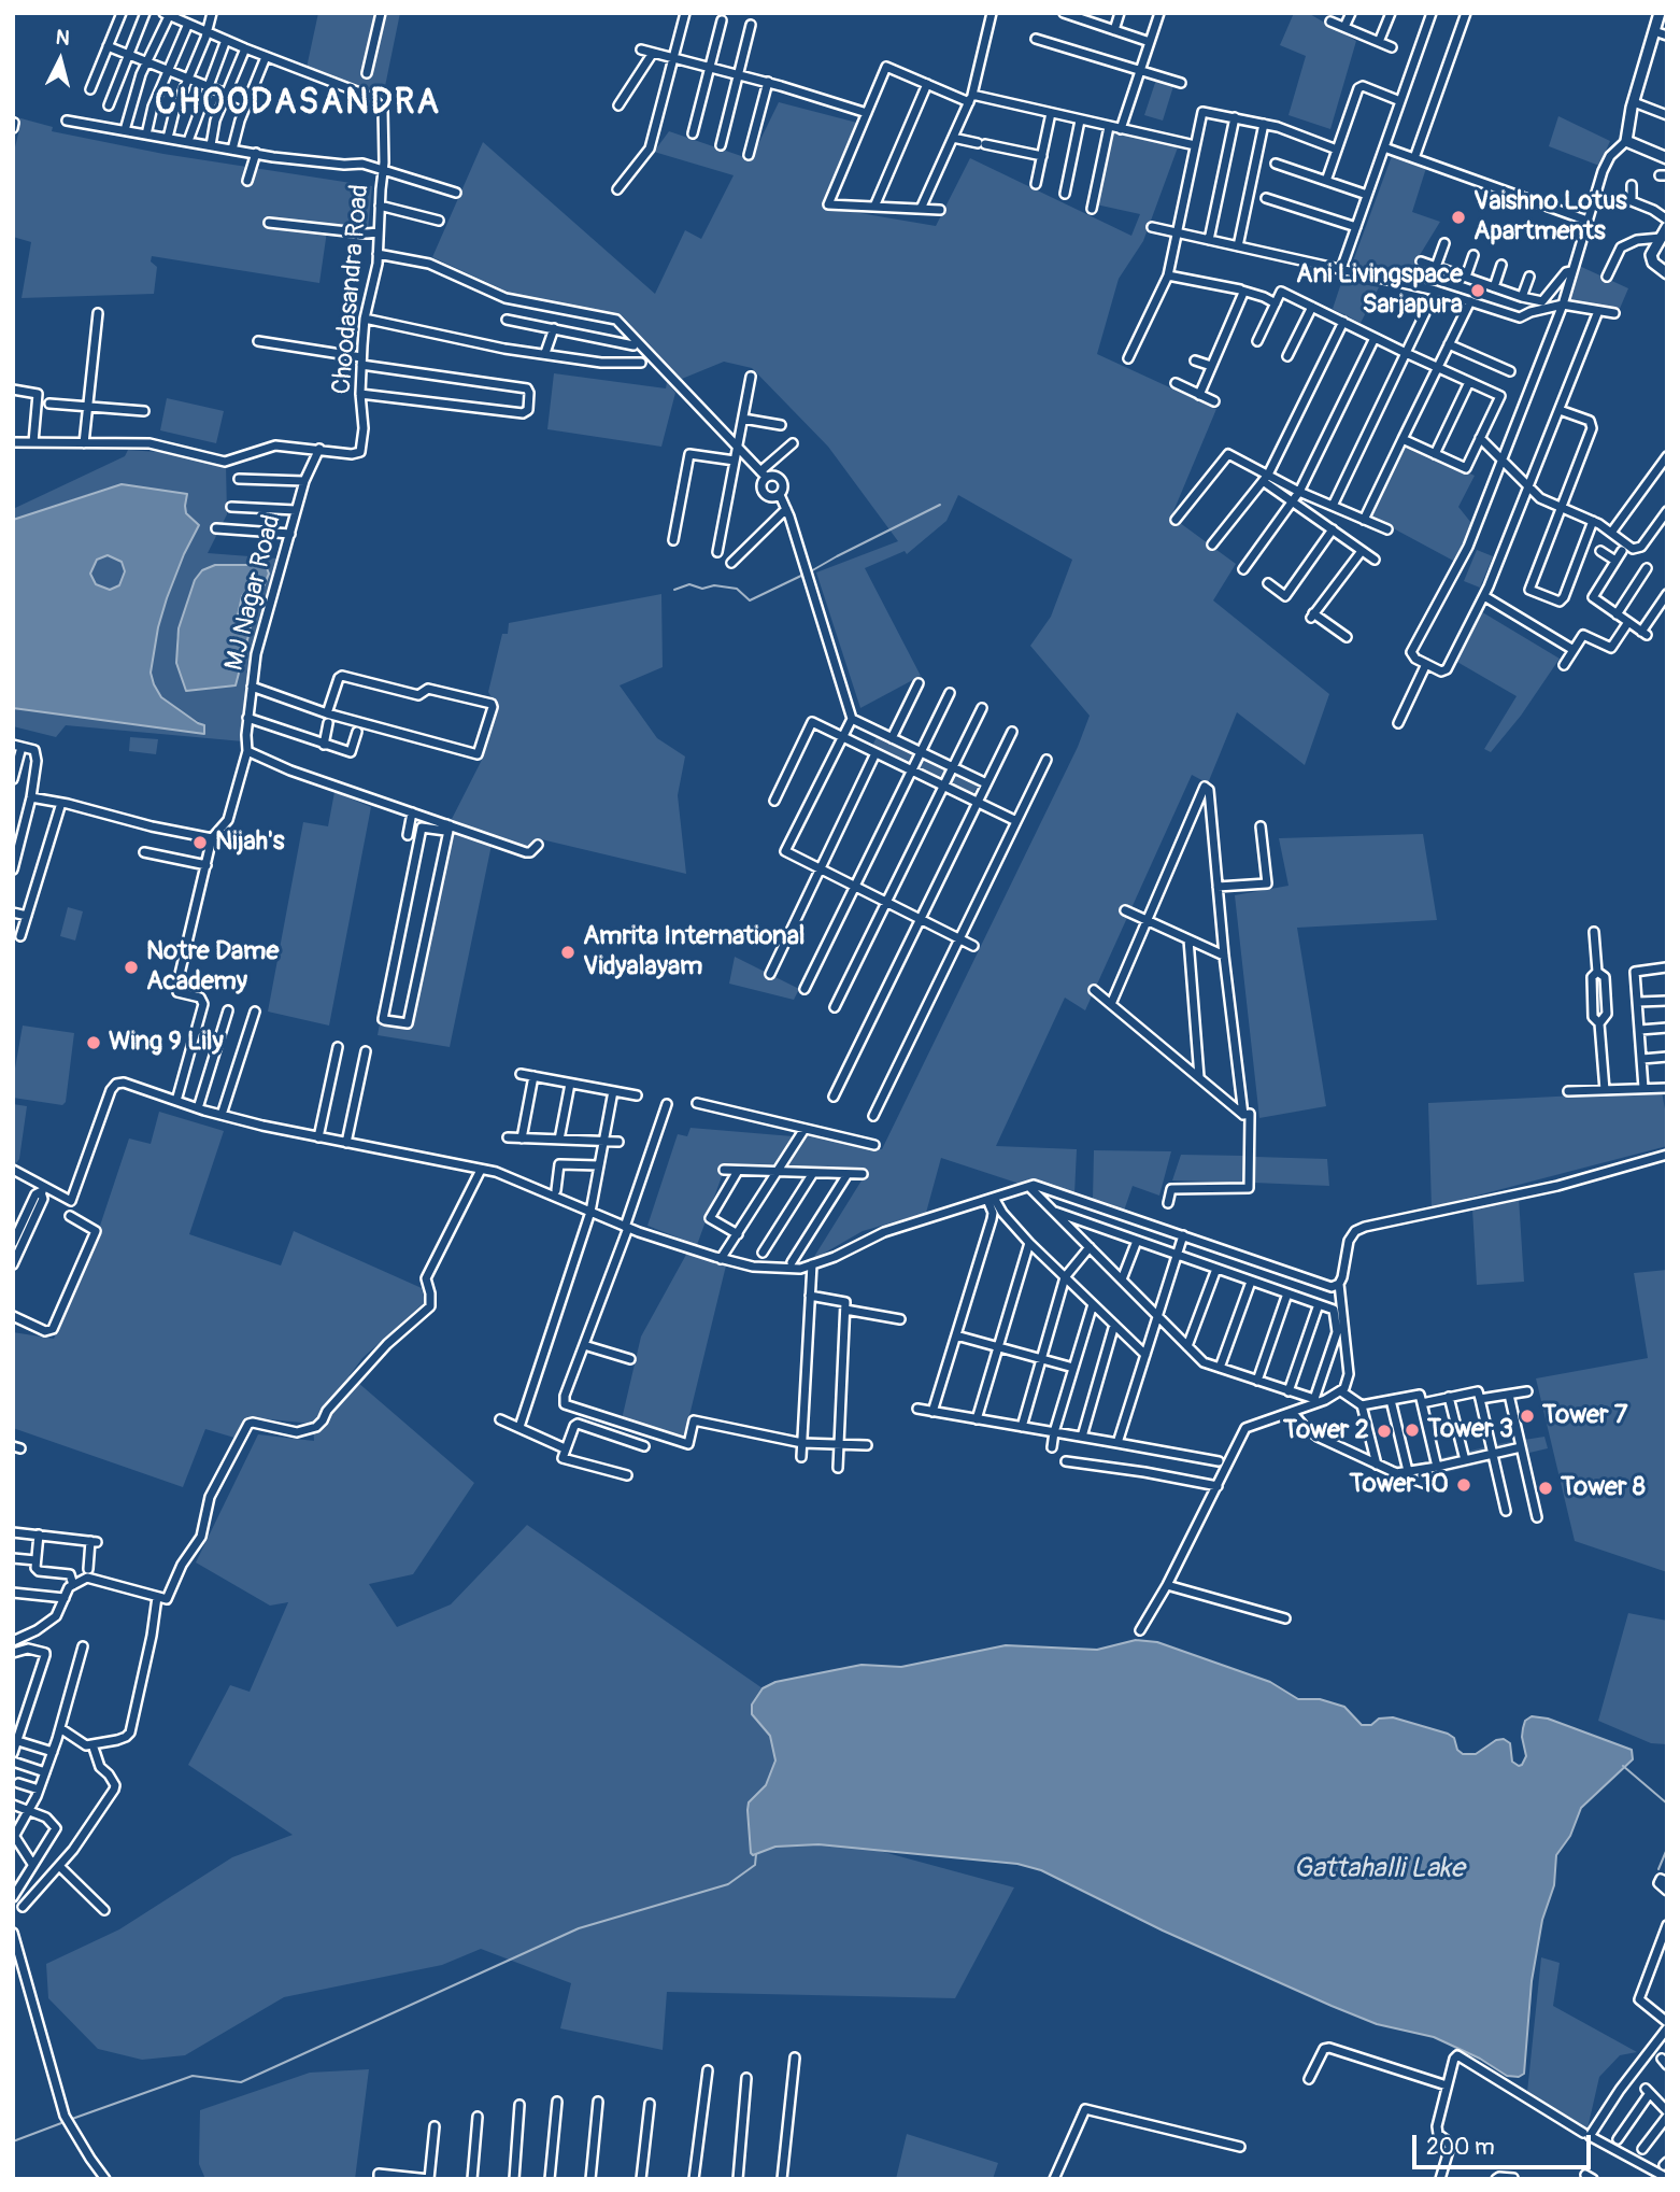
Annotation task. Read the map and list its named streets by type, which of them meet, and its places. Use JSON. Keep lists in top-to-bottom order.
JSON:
{
  "streets": {
    "street": ["Choodasandra Road", "MJ Nagar Road"]
  },
  "crossings": [
    ["Choodasandra Road", "MJ Nagar Road"]
  ],
  "districts": ["CHOODASANDRA"],
  "water": ["Gattahalli Lake"],
  "places": [
    "Vaishno Lotus Apartments",
    "Ani Livingspace Sarjapura",
    "Nijah's",
    "Amrita International Vidyalayam",
    "Notre Dame Academy",
    "Wing 9 Lily",
    "Tower 7",
    "Tower 3",
    "Tower 2",
    "Tower 10",
    "Tower 8"
  ],
  "scale_bar": "200 m",
  "north": "top"
}
